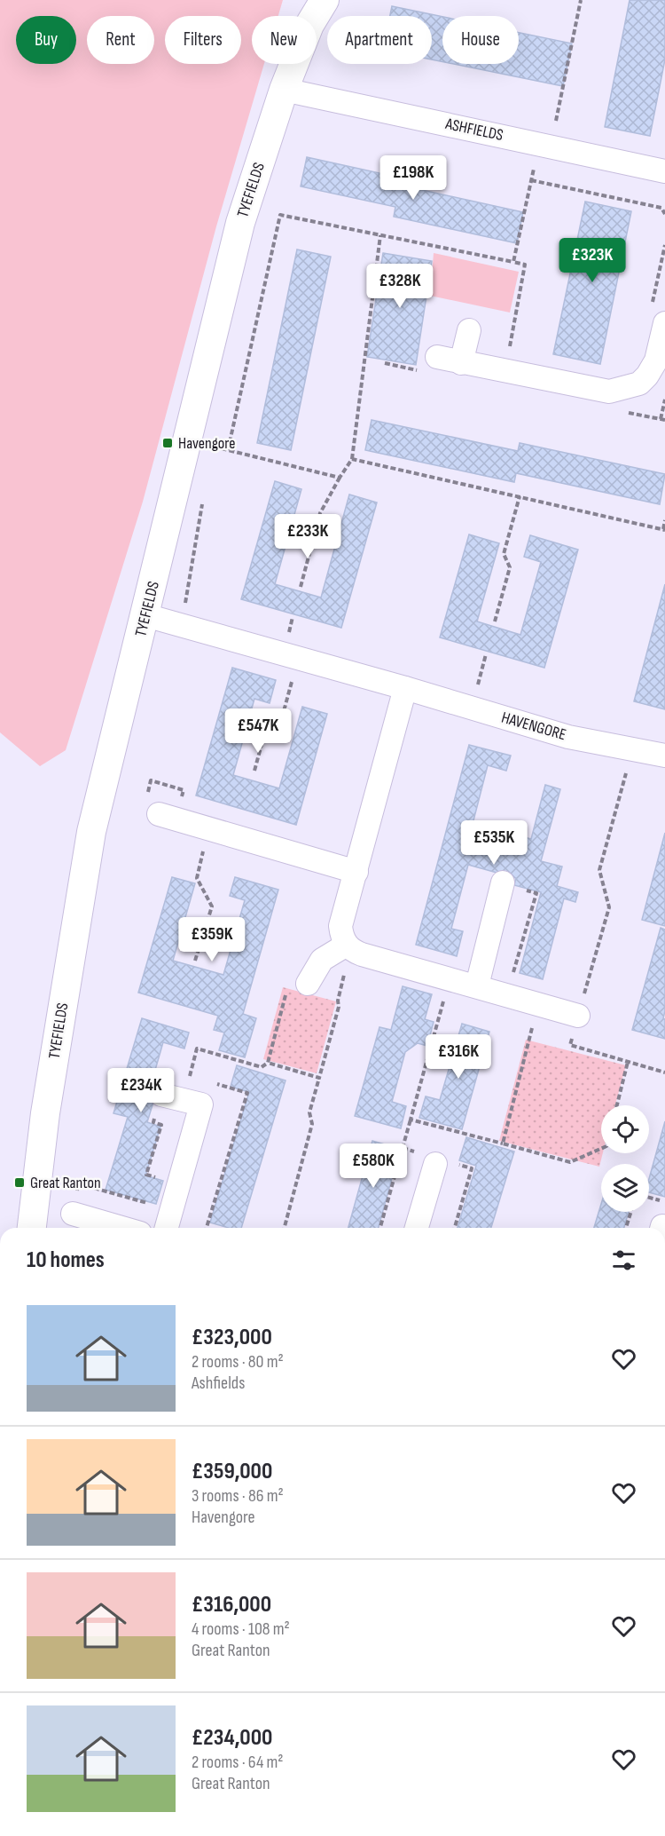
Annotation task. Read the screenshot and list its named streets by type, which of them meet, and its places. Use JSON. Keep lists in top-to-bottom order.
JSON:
{
  "streets": {
    "street": ["ASHFIELDS", "TYEFIELDS", "HAVENGORE"]
  },
  "crossings": [
    ["ASHFIELDS", "TYEFIELDS"],
    ["TYEFIELDS", "HAVENGORE"]
  ],
  "places": {
    "transit": ["Havengore", "Great Ranton"]
  },
  "page": {
    "chip": [
      "Buy",
      "Rent",
      "Filters",
      "New",
      "Apartment",
      "House"
    ],
    "price": [
      "£198K",
      "£323K",
      "£328K",
      "£233K",
      "£547K",
      "£535K",
      "£359K",
      "£316K",
      "£234K",
      "£580K"
    ],
    "heading": "10 homes",
    "list": [
      {
        "name": "£323,000",
        "note": "2 rooms · 80 m² · Ashfields"
      },
      {
        "name": "£359,000",
        "note": "3 rooms · 86 m² · Havengore"
      },
      {
        "name": "£316,000",
        "note": "4 rooms · 108 m² · Great Ranton"
      },
      {
        "name": "£234,000",
        "note": "2 rooms · 64 m² · Great Ranton"
      }
    ]
  }
}
